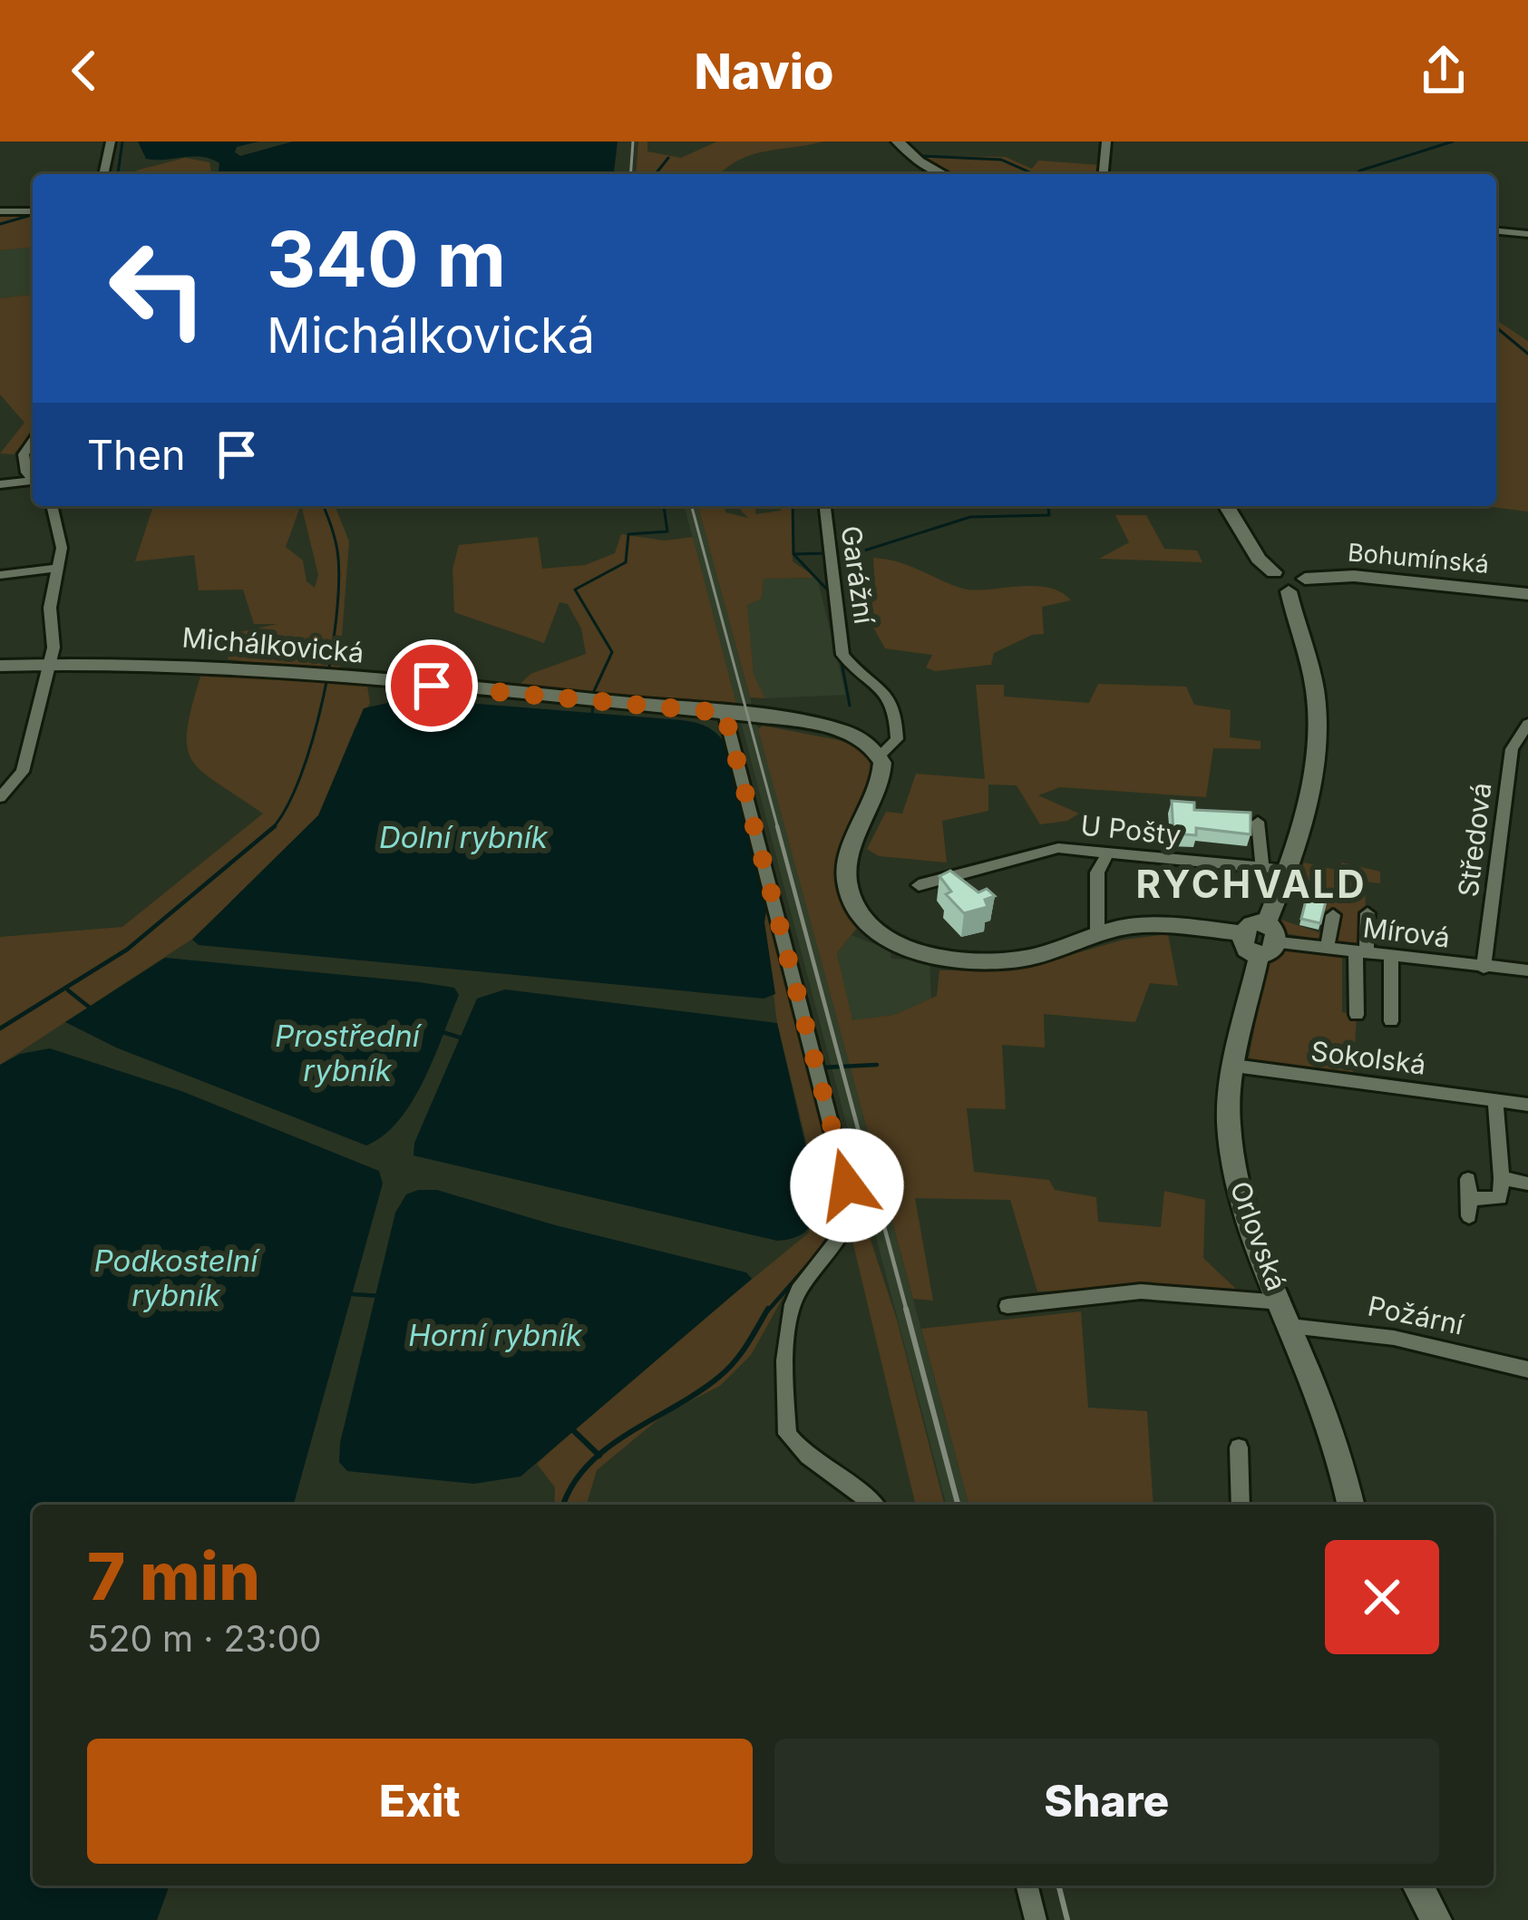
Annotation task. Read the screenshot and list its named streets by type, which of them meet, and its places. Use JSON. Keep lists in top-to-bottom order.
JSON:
{
  "streets": {
    "main road": ["Bohumínská", "Michálkovická", "Orlovská"],
    "street": [
      "Garážní",
      "U Pošty",
      "Středová",
      "Mírová",
      "Sokolská",
      "Požární"
    ]
  },
  "crossings": [
    ["Bohumínská", "Orlovská"],
    ["Garážní", "Michálkovická"],
    ["U Pošty", "Orlovská"],
    ["Středová", "Mírová"],
    ["Mírová", "Orlovská"],
    ["Sokolská", "Orlovská"],
    ["Orlovská", "Požární"]
  ],
  "districts": ["RYCHVALD"],
  "water": [
    "Dolní rybník",
    "Prostřední rybník",
    "Podkostelní rybník",
    "Horní rybník"
  ],
  "page": {
    "header": "Navio",
    "turn": ["340 m", "Michálkovická"],
    "then": "Then",
    "heading": ["7 min", "520 m · 23:00"],
    "buttons": ["Exit", "Share"]
  }
}
